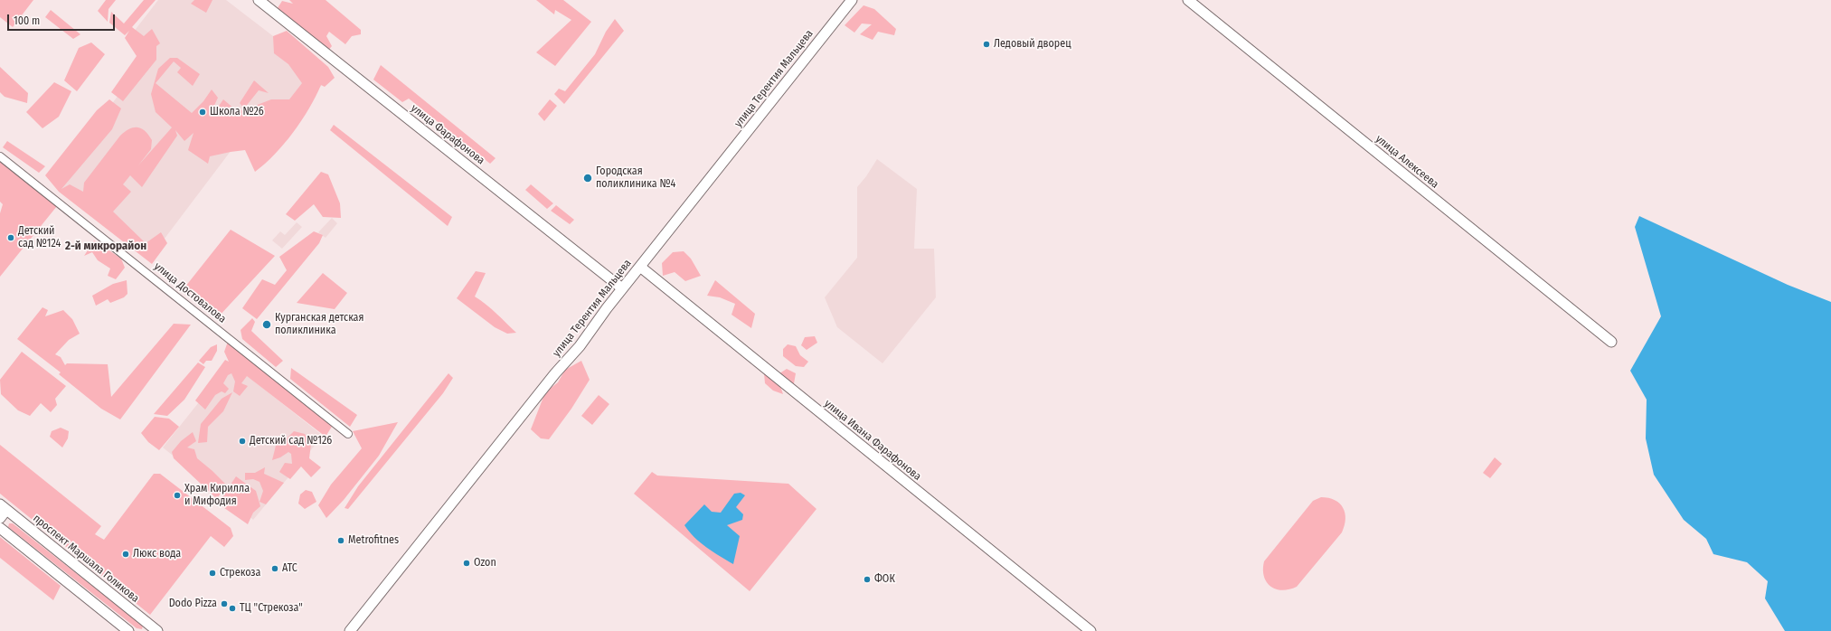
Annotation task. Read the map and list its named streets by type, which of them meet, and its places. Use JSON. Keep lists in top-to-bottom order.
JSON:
{
  "streets": {
    "street": [
      "улица Терентия Мальцева",
      "улица Фарафонова",
      "улица Алексеева",
      "улица Достовалова",
      "улица Ивана Фарафонова",
      "проспект Маршала Голикова"
    ]
  },
  "crossings": [
    ["улица Терентия Мальцева", "улица Фарафонова"],
    ["улица Терентия Мальцева", "улица Ивана Фарафонова"]
  ],
  "districts": ["2-й микрорайон"],
  "places": [
    "Ледовый дворец",
    "Школа №26",
    "Городская поликлиника №4",
    "Детский сад №124",
    "Курганская детская поликлиника",
    "Детский сад №126",
    "Храм Кирилла и Мифодия",
    "Metrofitnes",
    "Люкс вода",
    "Ozon",
    "АТС",
    "Стрекоза",
    "ФОК",
    "Dodo Pizza",
    "ТЦ \"Стрекоза\""
  ],
  "scale_bar": "100 m"
}
